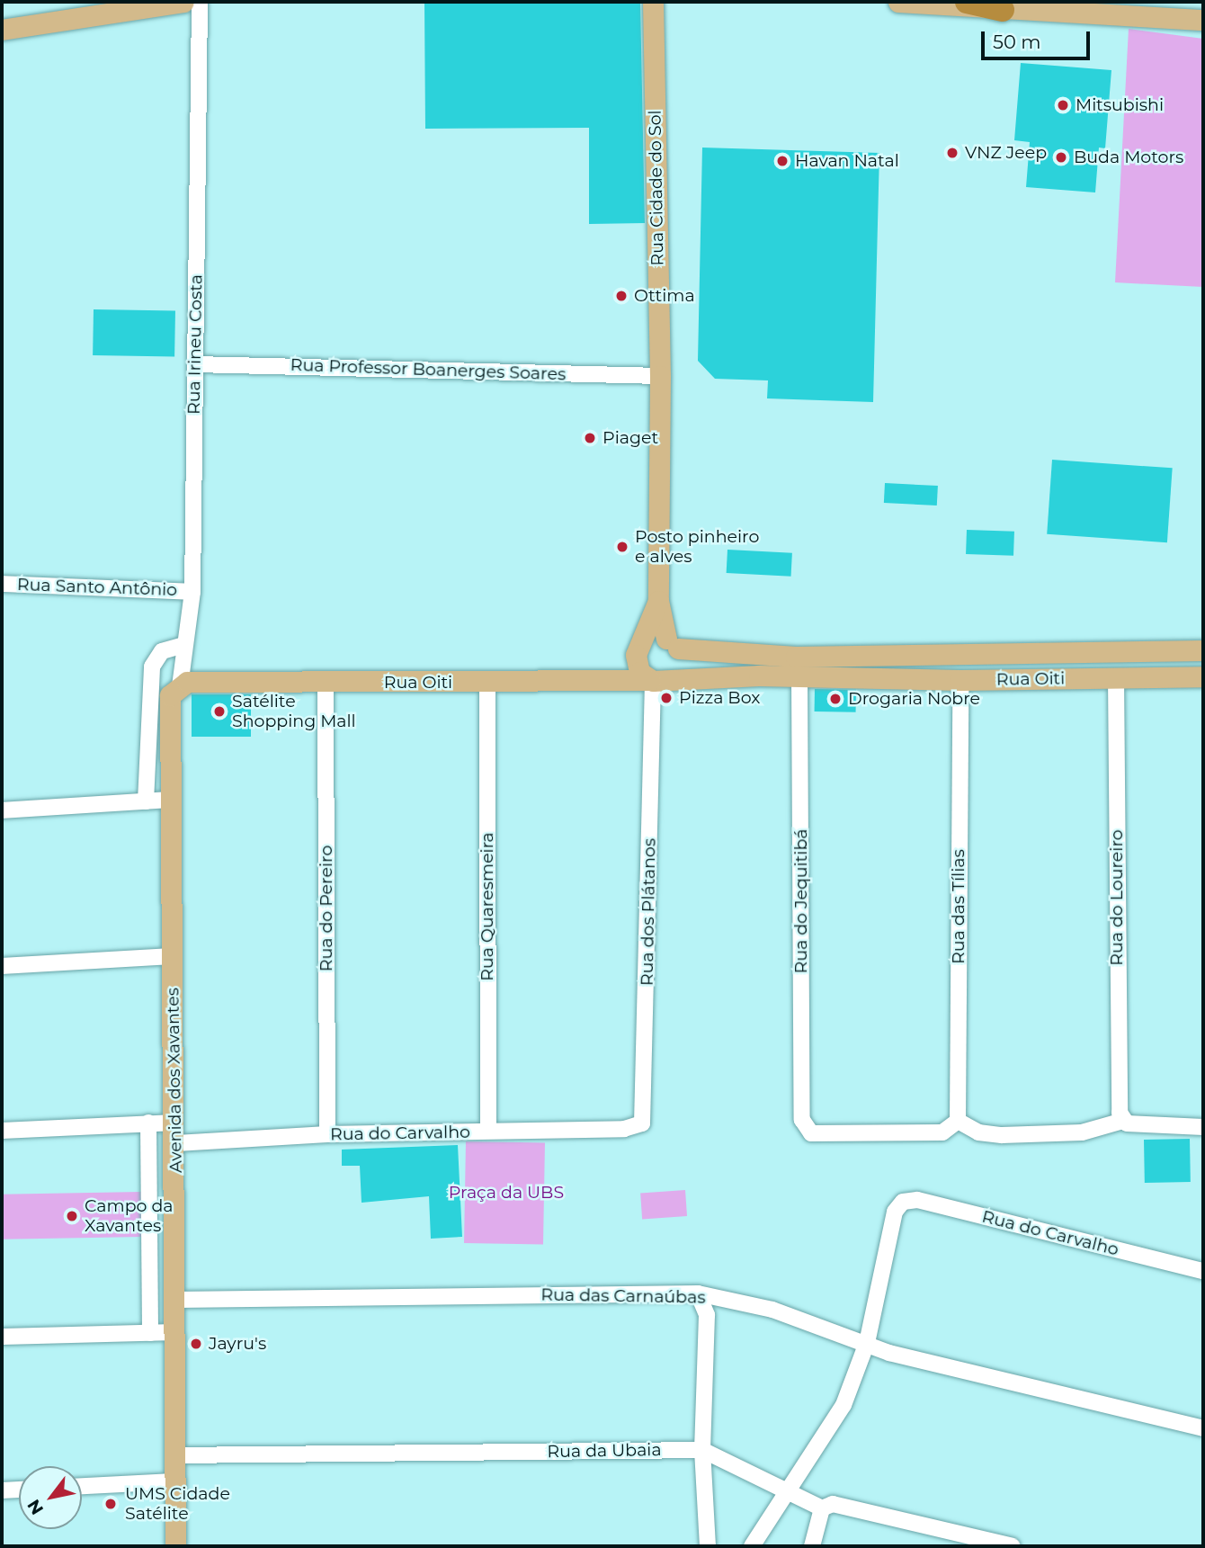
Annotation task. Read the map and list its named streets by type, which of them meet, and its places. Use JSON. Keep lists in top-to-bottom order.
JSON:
{
  "streets": {
    "main road": ["Rua Cidade do Sol", "Rua Oiti", "Avenida dos Xavantes"],
    "street": [
      "Rua Irineu Costa",
      "Rua Professor Boanerges Soares",
      "Rua Santo Antônio",
      "Rua do Loureiro",
      "Rua do Jequitibá",
      "Rua Quaresmeira",
      "Rua das Tílias",
      "Rua do Pereiro",
      "Rua dos Plátanos",
      "Rua do Carvalho",
      "Rua das Carnaúbas",
      "Rua da Ubaia"
    ]
  },
  "crossings": [
    ["Rua Cidade do Sol", "Rua Professor Boanerges Soares"],
    ["Rua Cidade do Sol", "Rua Oiti"],
    ["Rua Cidade do Sol", "Rua dos Plátanos"],
    ["Rua Irineu Costa", "Rua Professor Boanerges Soares"],
    ["Rua Irineu Costa", "Rua Santo Antônio"],
    ["Rua Irineu Costa", "Rua Oiti"],
    ["Rua Irineu Costa", "Avenida dos Xavantes"],
    ["Rua Oiti", "Rua do Loureiro"],
    ["Rua Oiti", "Rua do Jequitibá"],
    ["Rua Oiti", "Rua Quaresmeira"],
    ["Rua Oiti", "Rua das Tílias"],
    ["Rua Oiti", "Rua do Pereiro"],
    ["Rua Oiti", "Rua dos Plátanos"],
    ["Rua Oiti", "Avenida dos Xavantes"],
    ["Rua do Jequitibá", "Rua das Tílias"],
    ["Rua Quaresmeira", "Rua do Carvalho"],
    ["Rua do Pereiro", "Rua do Carvalho"],
    ["Rua dos Plátanos", "Rua do Carvalho"],
    ["Avenida dos Xavantes", "Rua do Carvalho"],
    ["Avenida dos Xavantes", "Rua das Carnaúbas"],
    ["Avenida dos Xavantes", "Rua da Ubaia"],
    ["Rua do Carvalho", "Rua das Carnaúbas"]
  ],
  "parks": ["Praça da UBS"],
  "places": [
    "Mitsubishi",
    "VNZ Jeep",
    "Buda Motors",
    "Havan Natal",
    "Ottima",
    "Piaget",
    "Posto pinheiro e alves",
    "Pizza Box",
    "Drogaria Nobre",
    "Satélite Shopping Mall",
    "Campo da Xavantes",
    "Jayru's",
    "UMS Cidade Satélite"
  ],
  "scale_bar": "50 m",
  "north": "bottom left"
}
